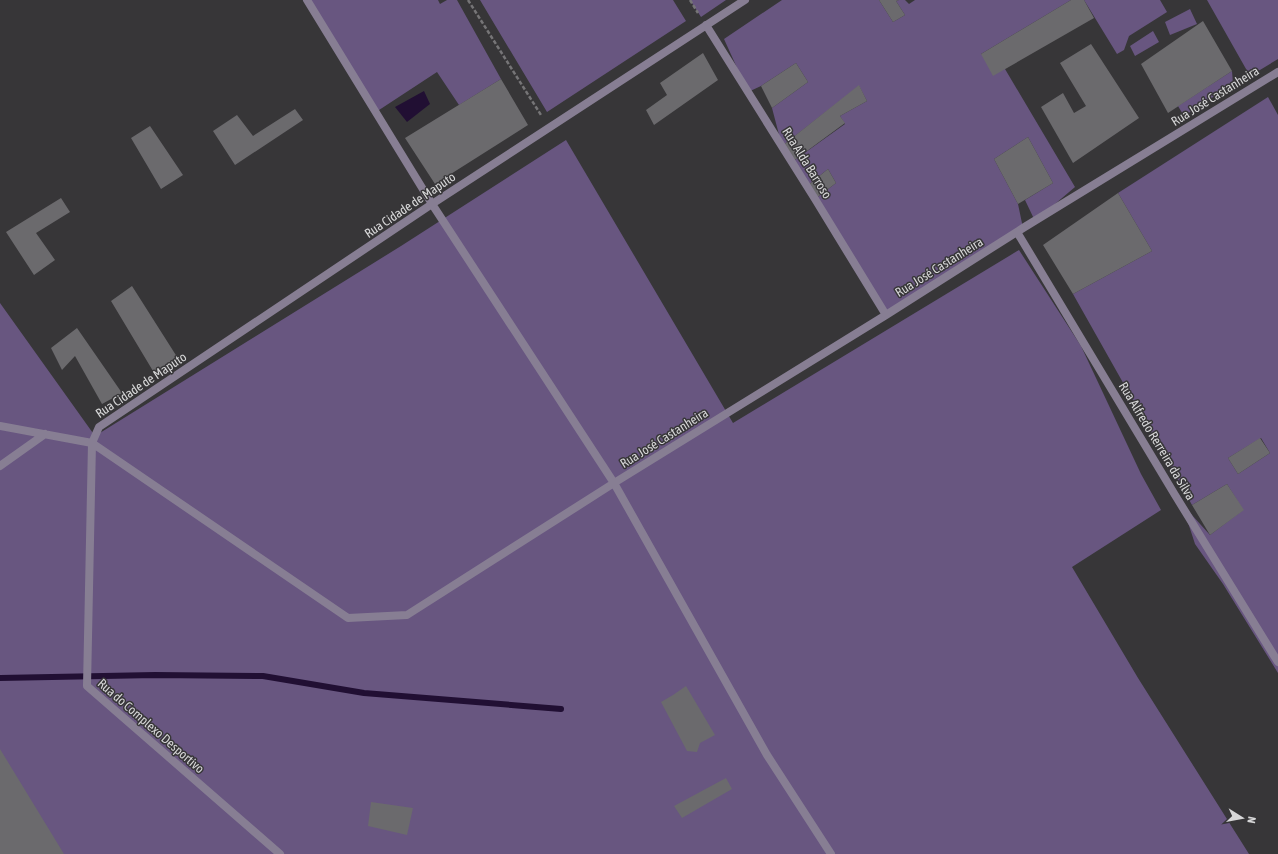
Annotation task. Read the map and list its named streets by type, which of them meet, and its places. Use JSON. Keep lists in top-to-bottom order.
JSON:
{
  "streets": {
    "street": [
      "Rua José Castanheira",
      "Rua Alda Barroso",
      "Rua Cidade de Maputo",
      "Rua Alfredo Rerreira da Silva",
      "Rua do Complexo Desportivo"
    ]
  },
  "crossings": [
    ["Rua José Castanheira", "Rua Alda Barroso"],
    ["Rua José Castanheira", "Rua Cidade de Maputo"],
    ["Rua José Castanheira", "Rua Alfredo Rerreira da Silva"],
    ["Rua José Castanheira", "Rua do Complexo Desportivo"],
    ["Rua Alda Barroso", "Rua Cidade de Maputo"],
    ["Rua Cidade de Maputo", "Rua do Complexo Desportivo"]
  ],
  "north": "right"
}
